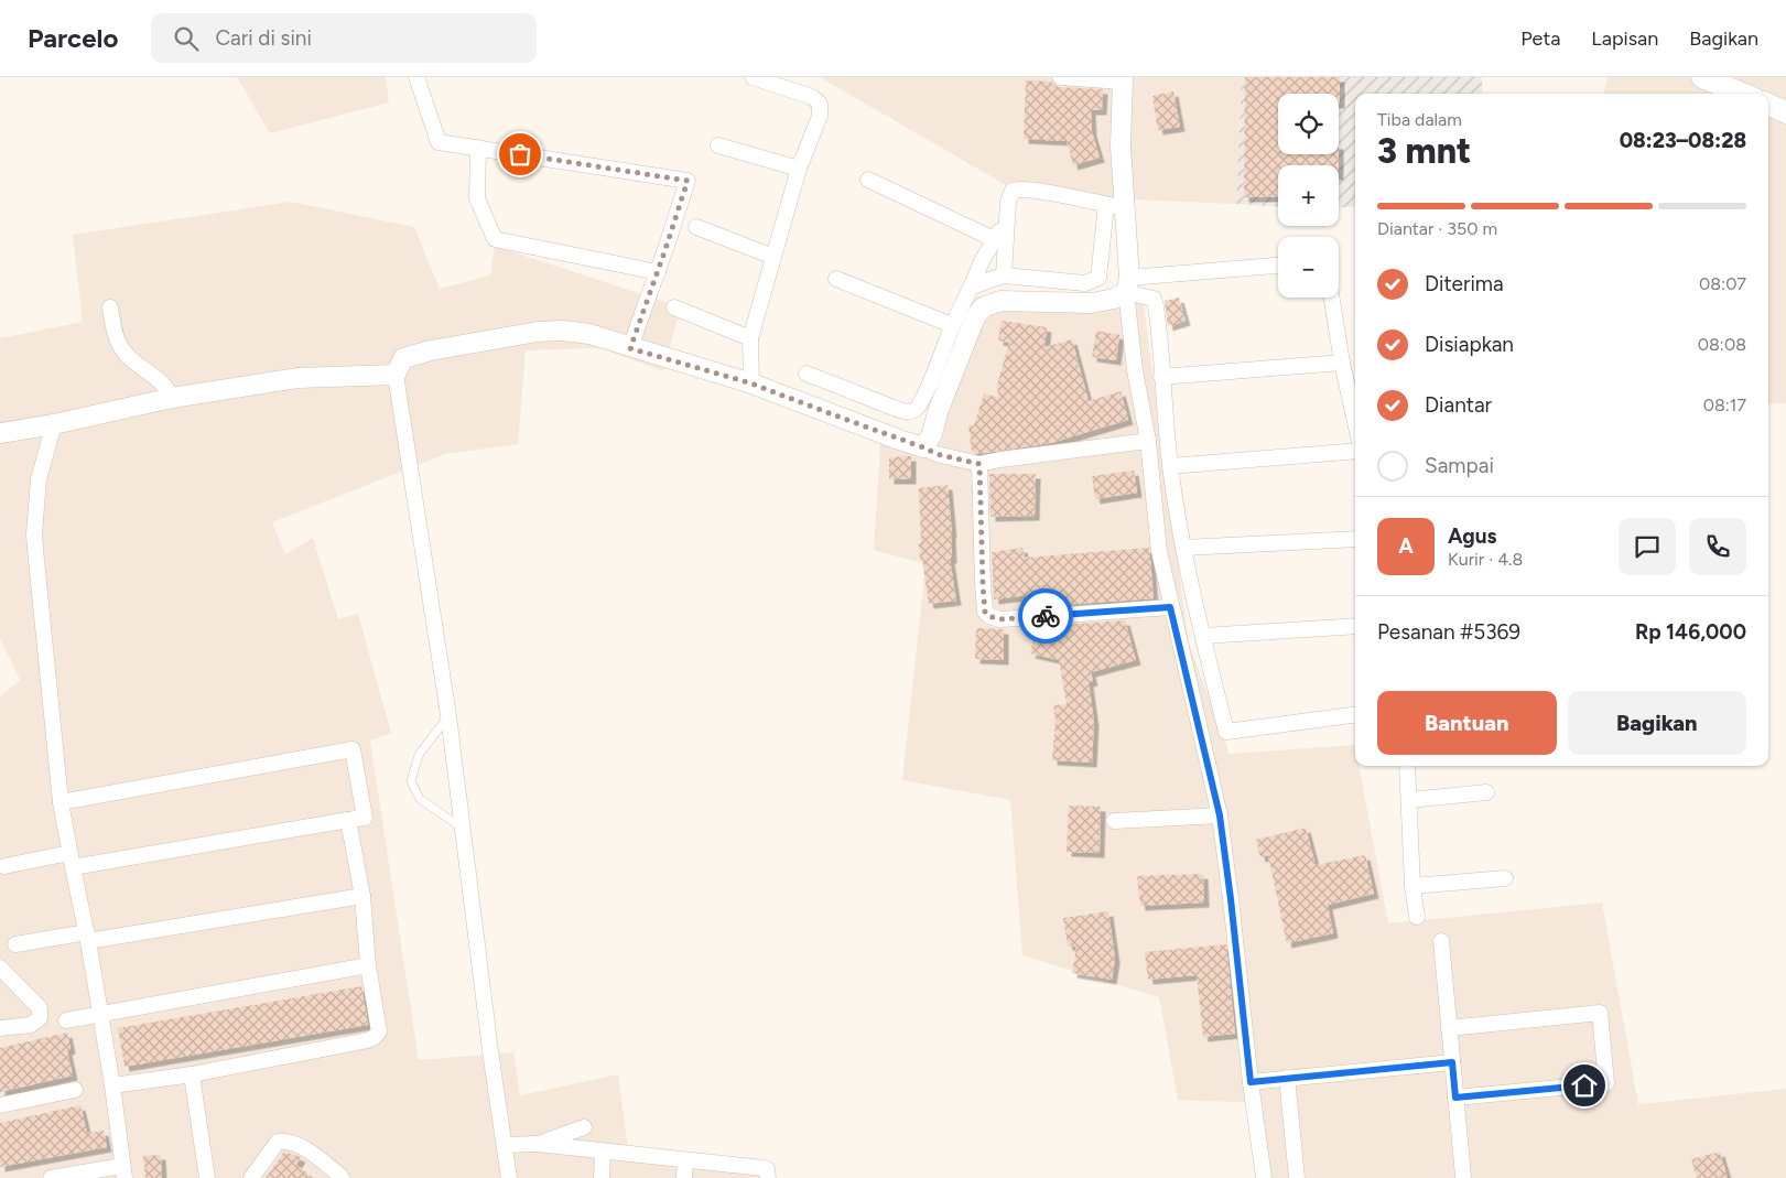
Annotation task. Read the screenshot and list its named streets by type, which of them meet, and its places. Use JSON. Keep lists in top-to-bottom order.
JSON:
{
  "page": {
    "header": "Parcelo",
    "search": "Cari di sini",
    "nav": ["Peta", "Lapisan", "Bagikan"],
    "map_buttons": ["+", "−"],
    "heading": ["3 mnt", "Tiba dalam", "08:23–08:28"],
    "panel": [
      "Agus",
      "Kurir · 4.8",
      "Pesanan #5369",
      "Rp 146,000"
    ],
    "bar": "Diantar · 350 m",
    "list": [
      ["Diterima", "08:07"],
      ["Disiapkan", "08:08"],
      ["Diantar", "08:17"],
      "Sampai"
    ],
    "round": "A",
    "buttons": ["Bantuan", "Bagikan"]
  }
}
